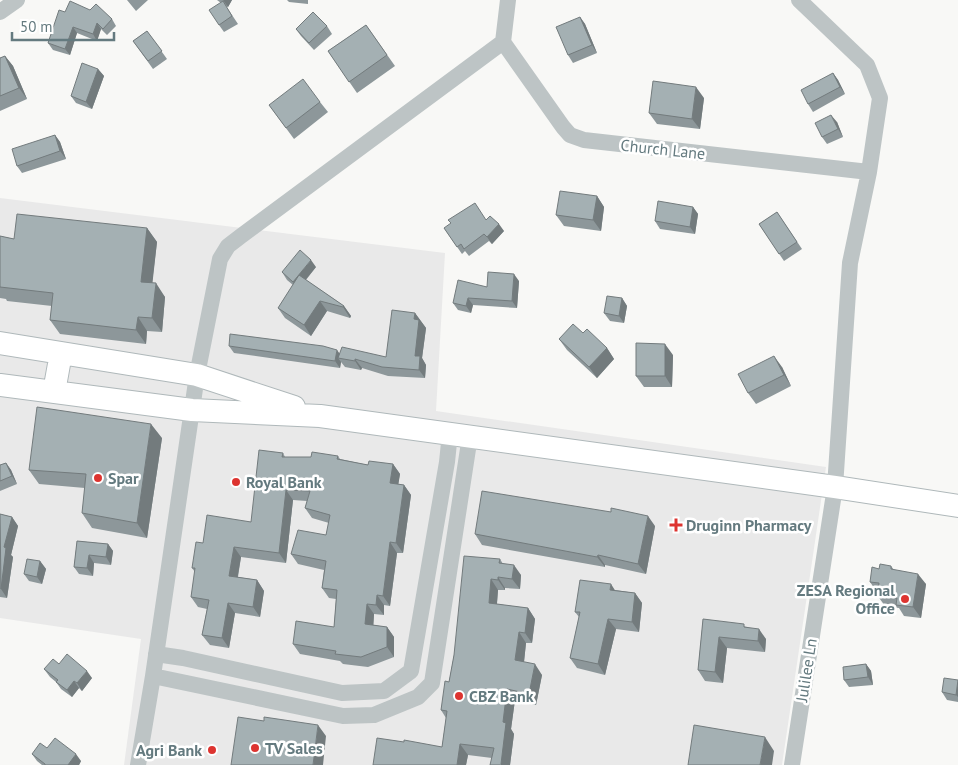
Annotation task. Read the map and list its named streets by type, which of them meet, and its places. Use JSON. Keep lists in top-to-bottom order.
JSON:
{
  "streets": {
    "street": ["Church Lane", "Julilee Ln"]
  },
  "crossings": [
    ["Church Lane", "Julilee Ln"]
  ],
  "places": {
    "other": [
      "Spar",
      "Royal Bank",
      "ZESA Regional Office",
      "CBZ Bank",
      "TV Sales",
      "Agri Bank"
    ],
    "health": ["Druginn Pharmacy"]
  },
  "scale_bar": "50 m"
}
